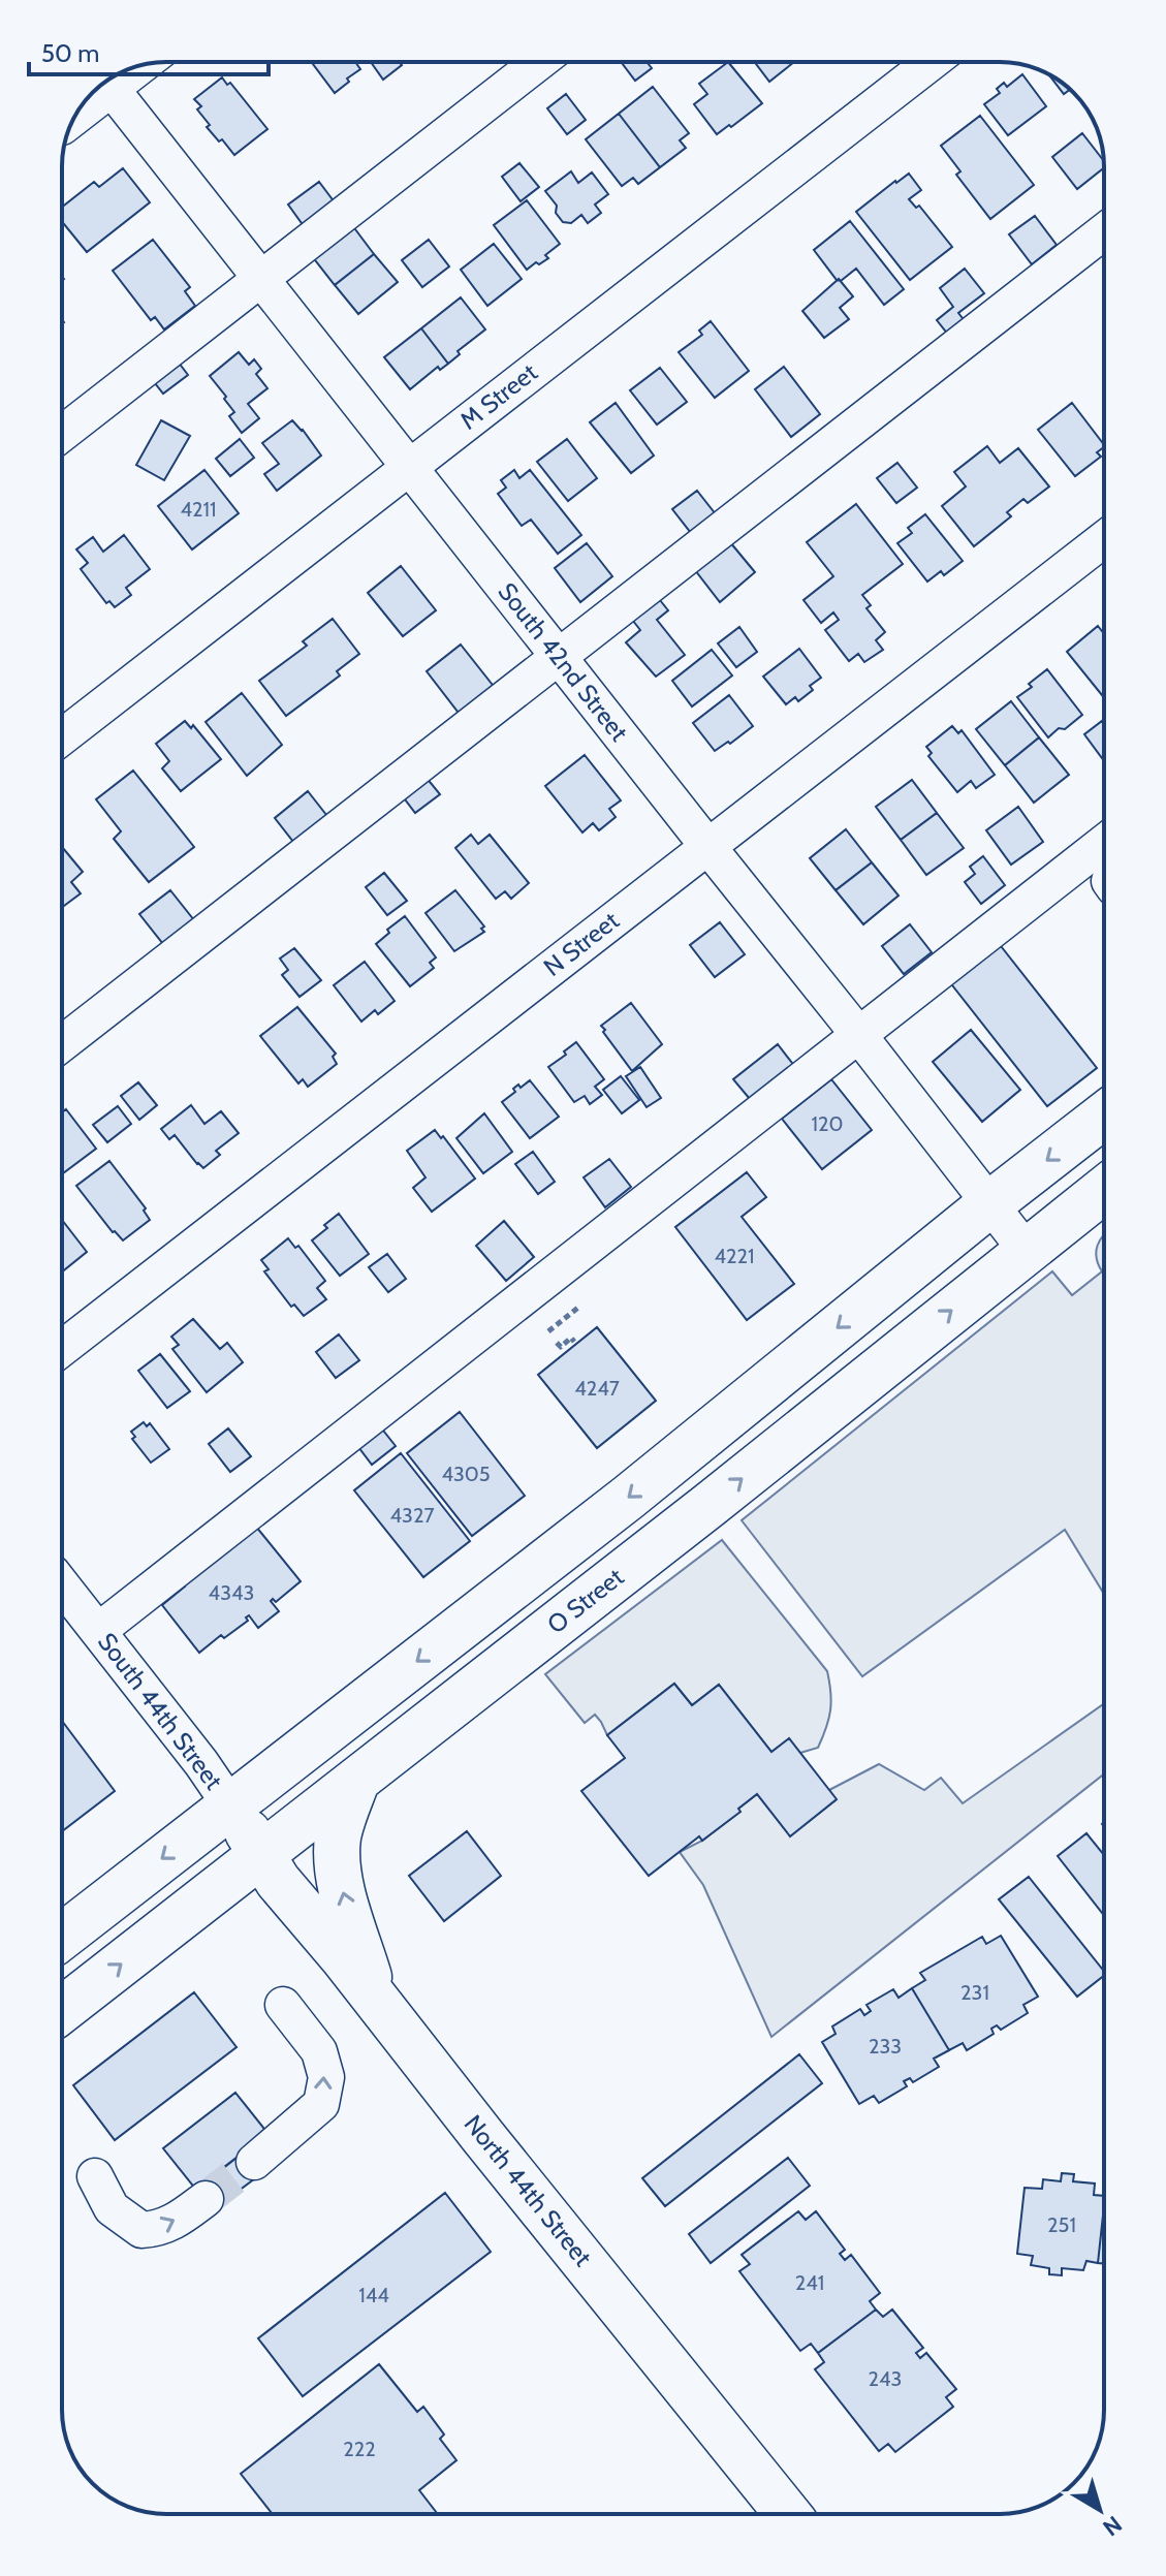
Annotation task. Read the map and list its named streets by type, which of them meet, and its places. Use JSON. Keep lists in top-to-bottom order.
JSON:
{
  "streets": {
    "main road": ["O Street", "South 44th Street", "North 44th Street"],
    "street": ["M Street", "South 42nd Street", "N Street"]
  },
  "crossings": [
    ["M Street", "South 42nd Street"],
    ["South 42nd Street", "N Street"],
    ["South 42nd Street", "O Street"],
    ["O Street", "South 44th Street"],
    ["O Street", "North 44th Street"],
    ["South 44th Street", "North 44th Street"]
  ],
  "house_numbers": [
    "4211",
    "120",
    "4221",
    "4247",
    "4305",
    "4327",
    "4343",
    "231",
    "233",
    "251",
    "241",
    "144",
    "243",
    "222"
  ],
  "scale_bar": "50 m",
  "north": "bottom right"
}
